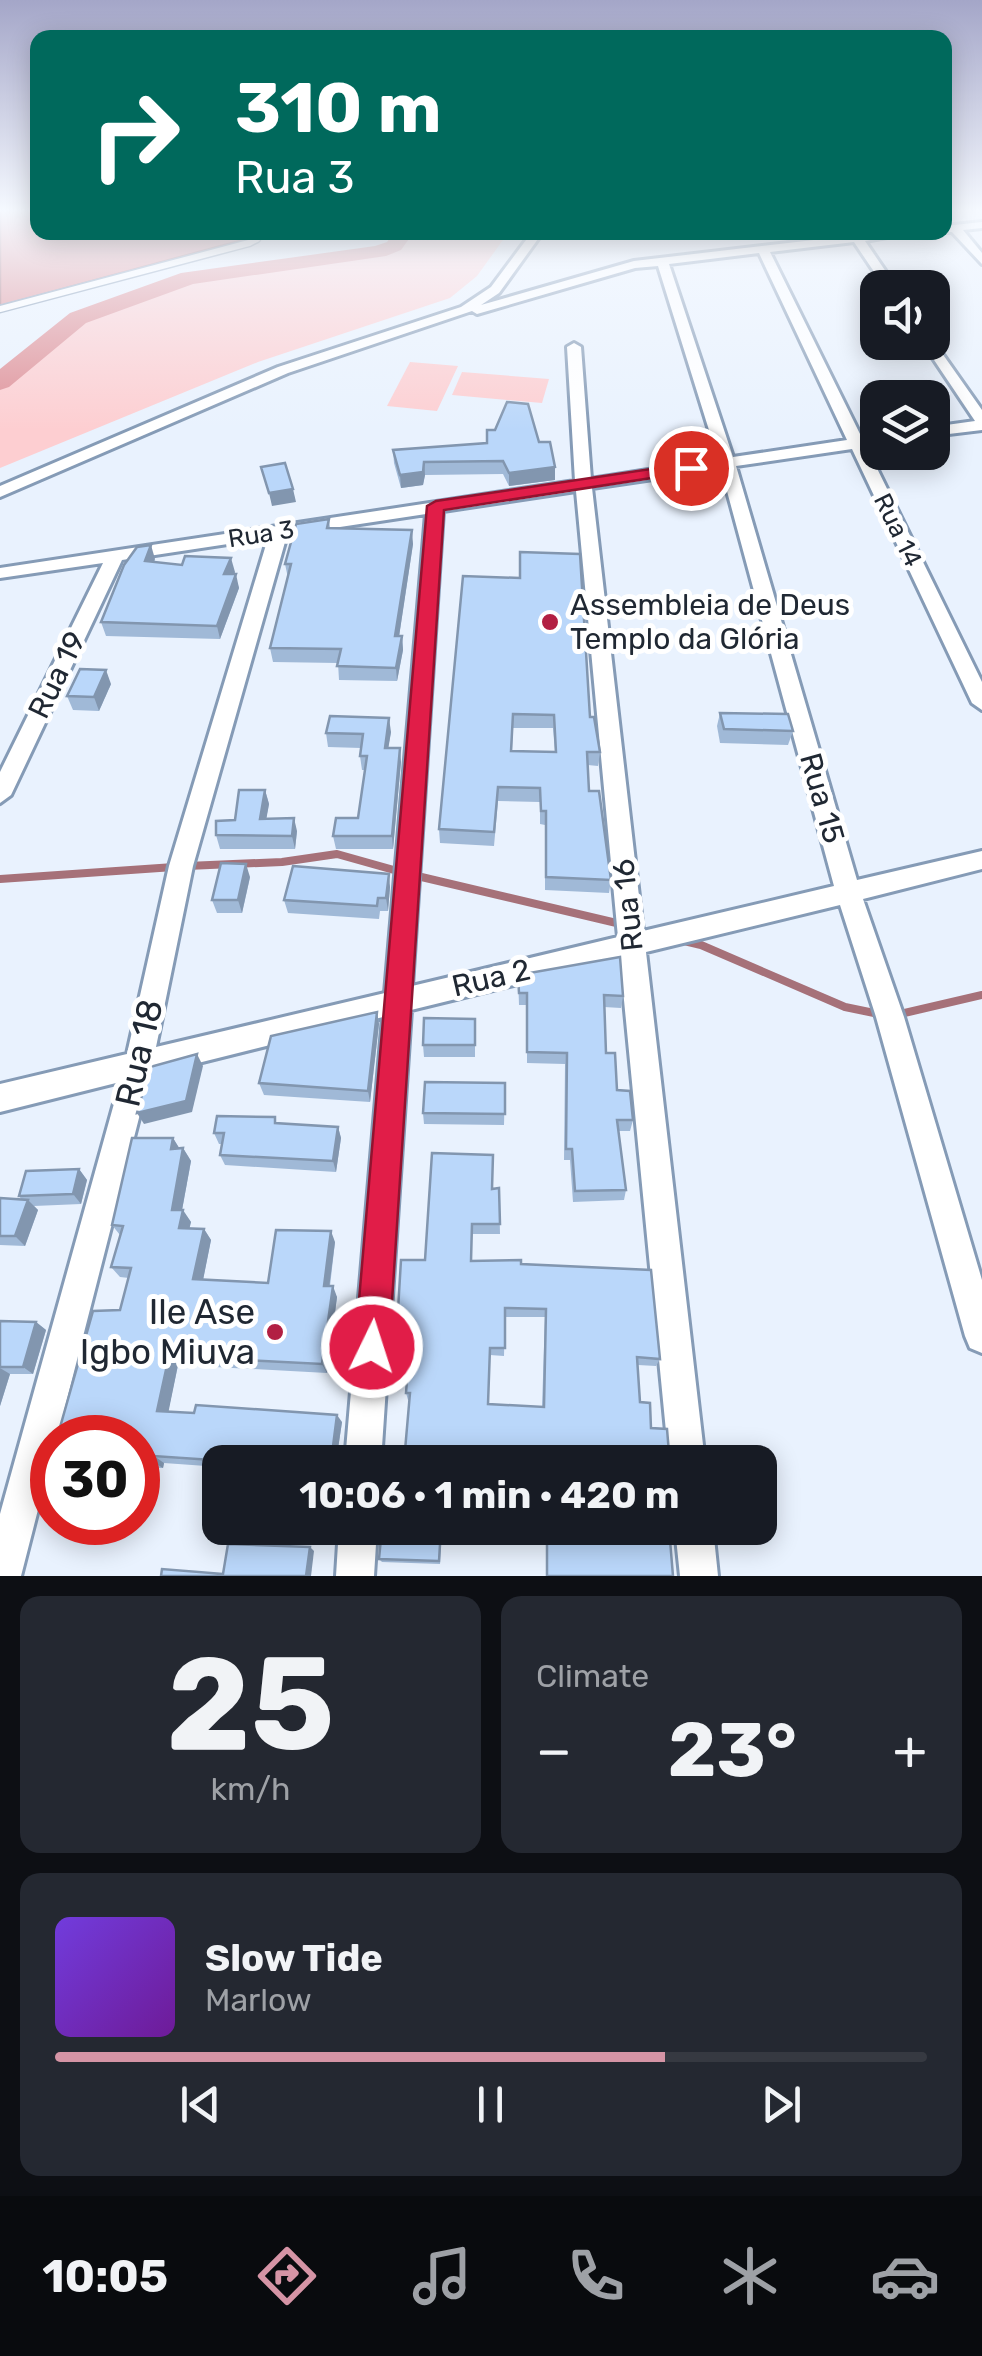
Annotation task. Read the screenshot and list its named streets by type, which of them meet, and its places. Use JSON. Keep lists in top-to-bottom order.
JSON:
{
  "streets": {
    "street": [
      "Rua 14",
      "Rua 3",
      "Rua 19",
      "Rua 15",
      "Rua 16",
      "Rua 2",
      "Rua 18"
    ]
  },
  "crossings": [
    ["Rua 14", "Rua 3"],
    ["Rua 3", "Rua 19"],
    ["Rua 3", "Rua 15"],
    ["Rua 3", "Rua 16"],
    ["Rua 3", "Rua 18"],
    ["Rua 15", "Rua 2"],
    ["Rua 16", "Rua 2"],
    ["Rua 2", "Rua 18"]
  ],
  "places": ["Assembleia de Deus Templo da Glória", "Ile Ase Igbo Miuva"],
  "page": {
    "turn": ["310 m", "Rua 3"],
    "limit": "30",
    "trip": "10:06 · 1 min · 420 m",
    "tile": [
      ["25", "km/h"],
      "Climate"
    ],
    "heat": ["−", "23°", "+"],
    "song": ["Slow Tide", "Marlow"],
    "tabs": "10:05"
  }
}
